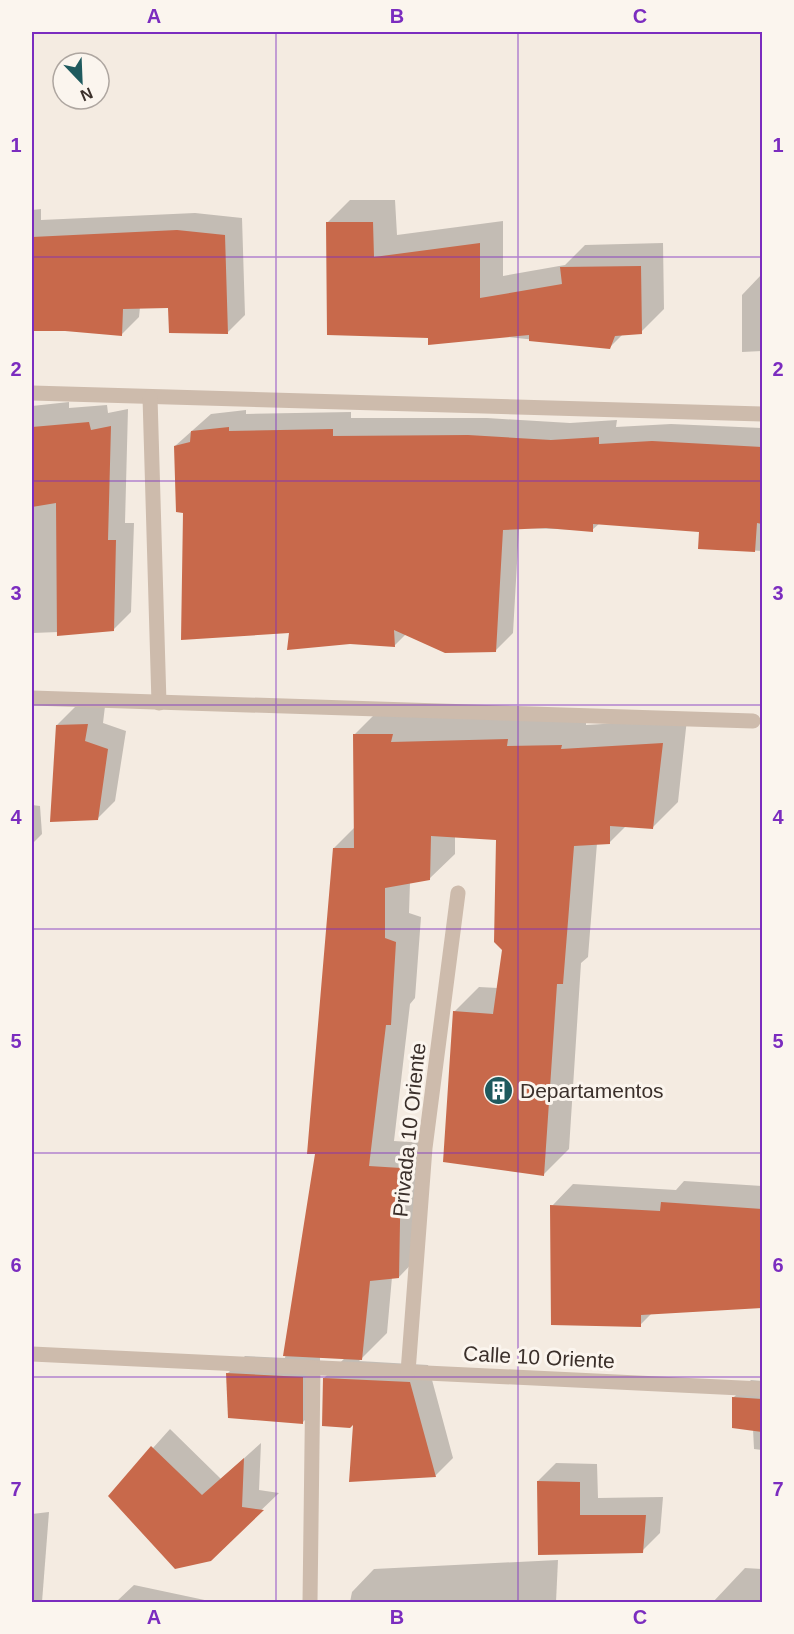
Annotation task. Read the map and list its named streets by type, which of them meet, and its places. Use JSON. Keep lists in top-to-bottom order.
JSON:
{
  "streets": {
    "street": ["Privada 10 Oriente", "Calle 10 Oriente"]
  },
  "crossings": [
    ["Privada 10 Oriente", "Calle 10 Oriente"]
  ],
  "places": {
    "building": ["Departamentos"]
  },
  "north": "bottom right",
  "grid": {
    "columns": ["A", "B", "C"],
    "rows": [
      "1",
      "2",
      "3",
      "4",
      "5",
      "6",
      "7"
    ]
  }
}
